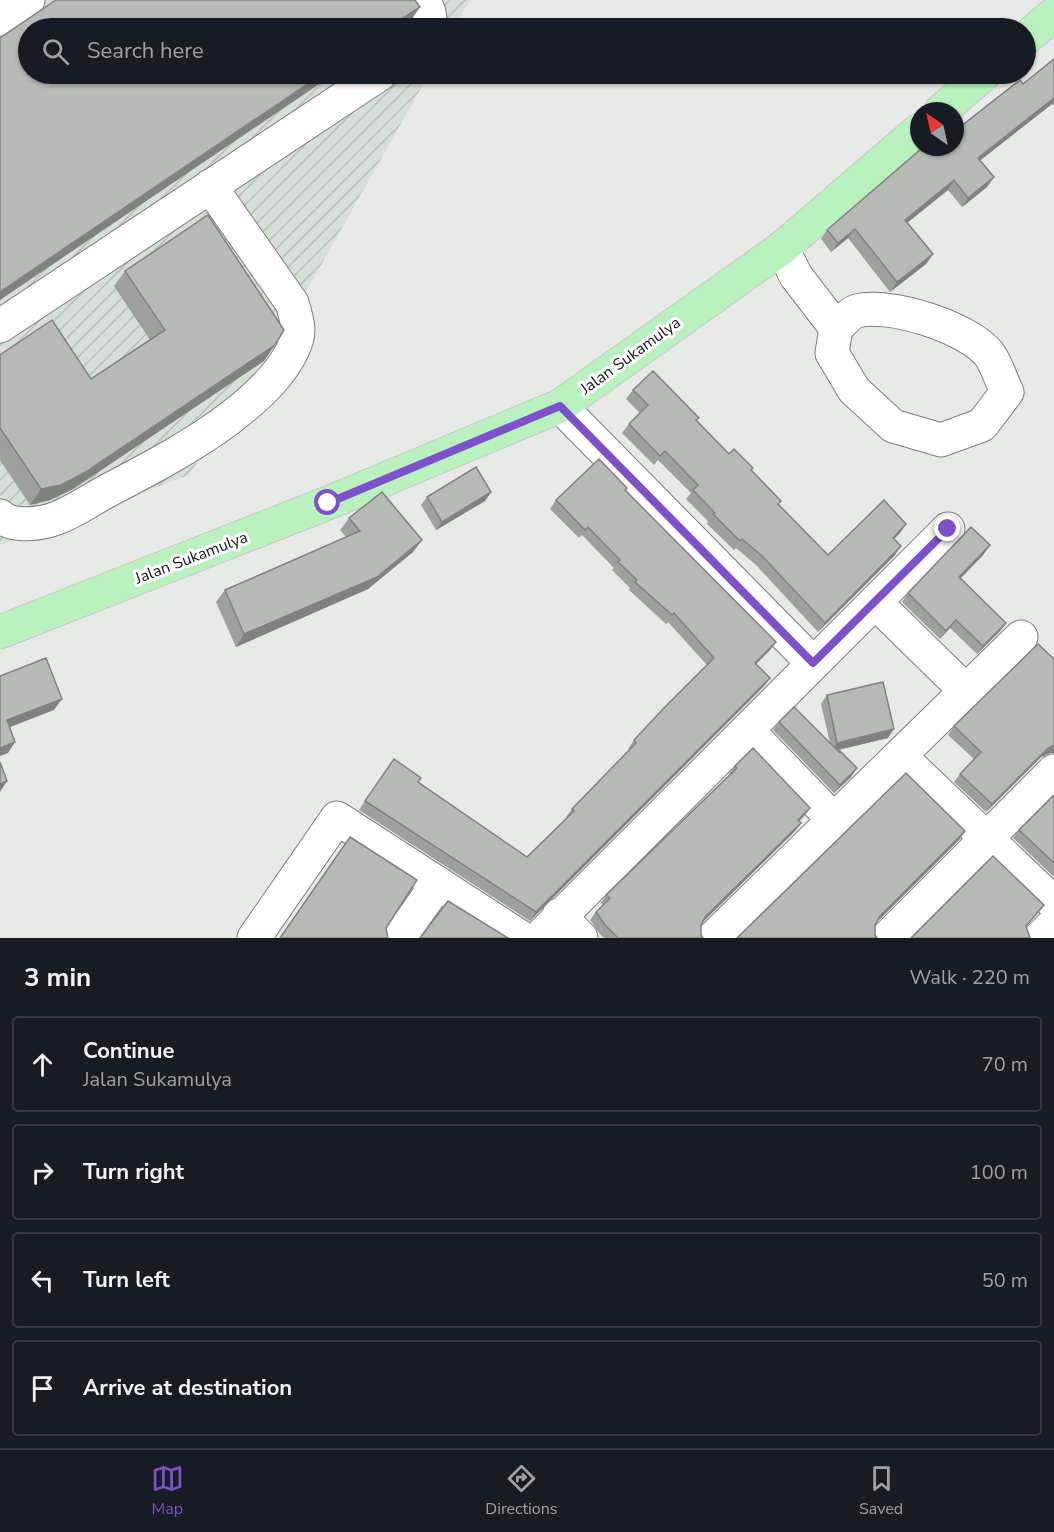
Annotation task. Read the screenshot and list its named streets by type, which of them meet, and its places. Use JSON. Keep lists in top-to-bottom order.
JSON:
{
  "streets": {
    "main road": ["Jalan Sukamulya"]
  },
  "north": "top left",
  "page": {
    "search": "Search here",
    "heading": ["3 min", "Walk · 220 m"],
    "list": [
      ["Continue", "Jalan Sukamulya", "70 m"],
      ["Turn right", "100 m"],
      ["Turn left", "50 m"],
      "Arrive at destination"
    ],
    "nav": ["Map", "Directions", "Saved"]
  }
}
